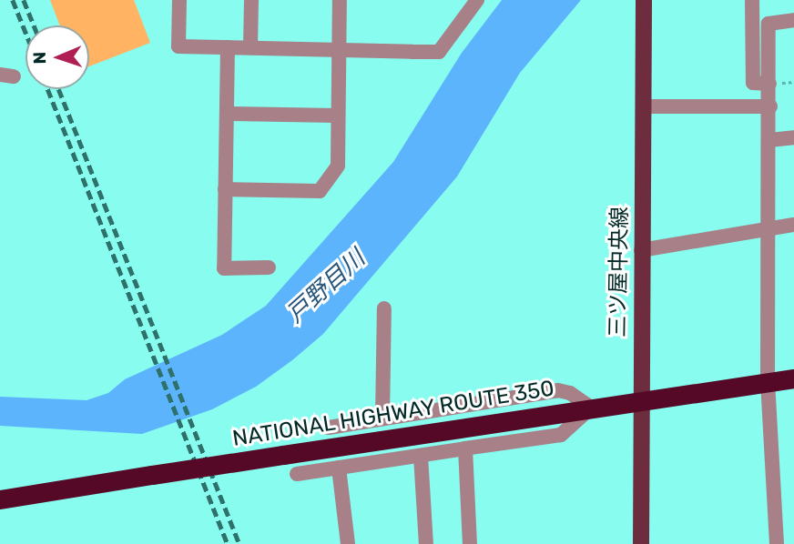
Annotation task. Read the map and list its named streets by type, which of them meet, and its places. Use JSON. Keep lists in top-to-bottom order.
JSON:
{
  "streets": {
    "highway": ["NATIONAL HIGHWAY ROUTE 350"],
    "main road": ["三ツ屋中央線"]
  },
  "crossings": [
    ["三ツ屋中央線", "NATIONAL HIGHWAY ROUTE 350"]
  ],
  "water": ["戸野目川"],
  "north": "left"
}
